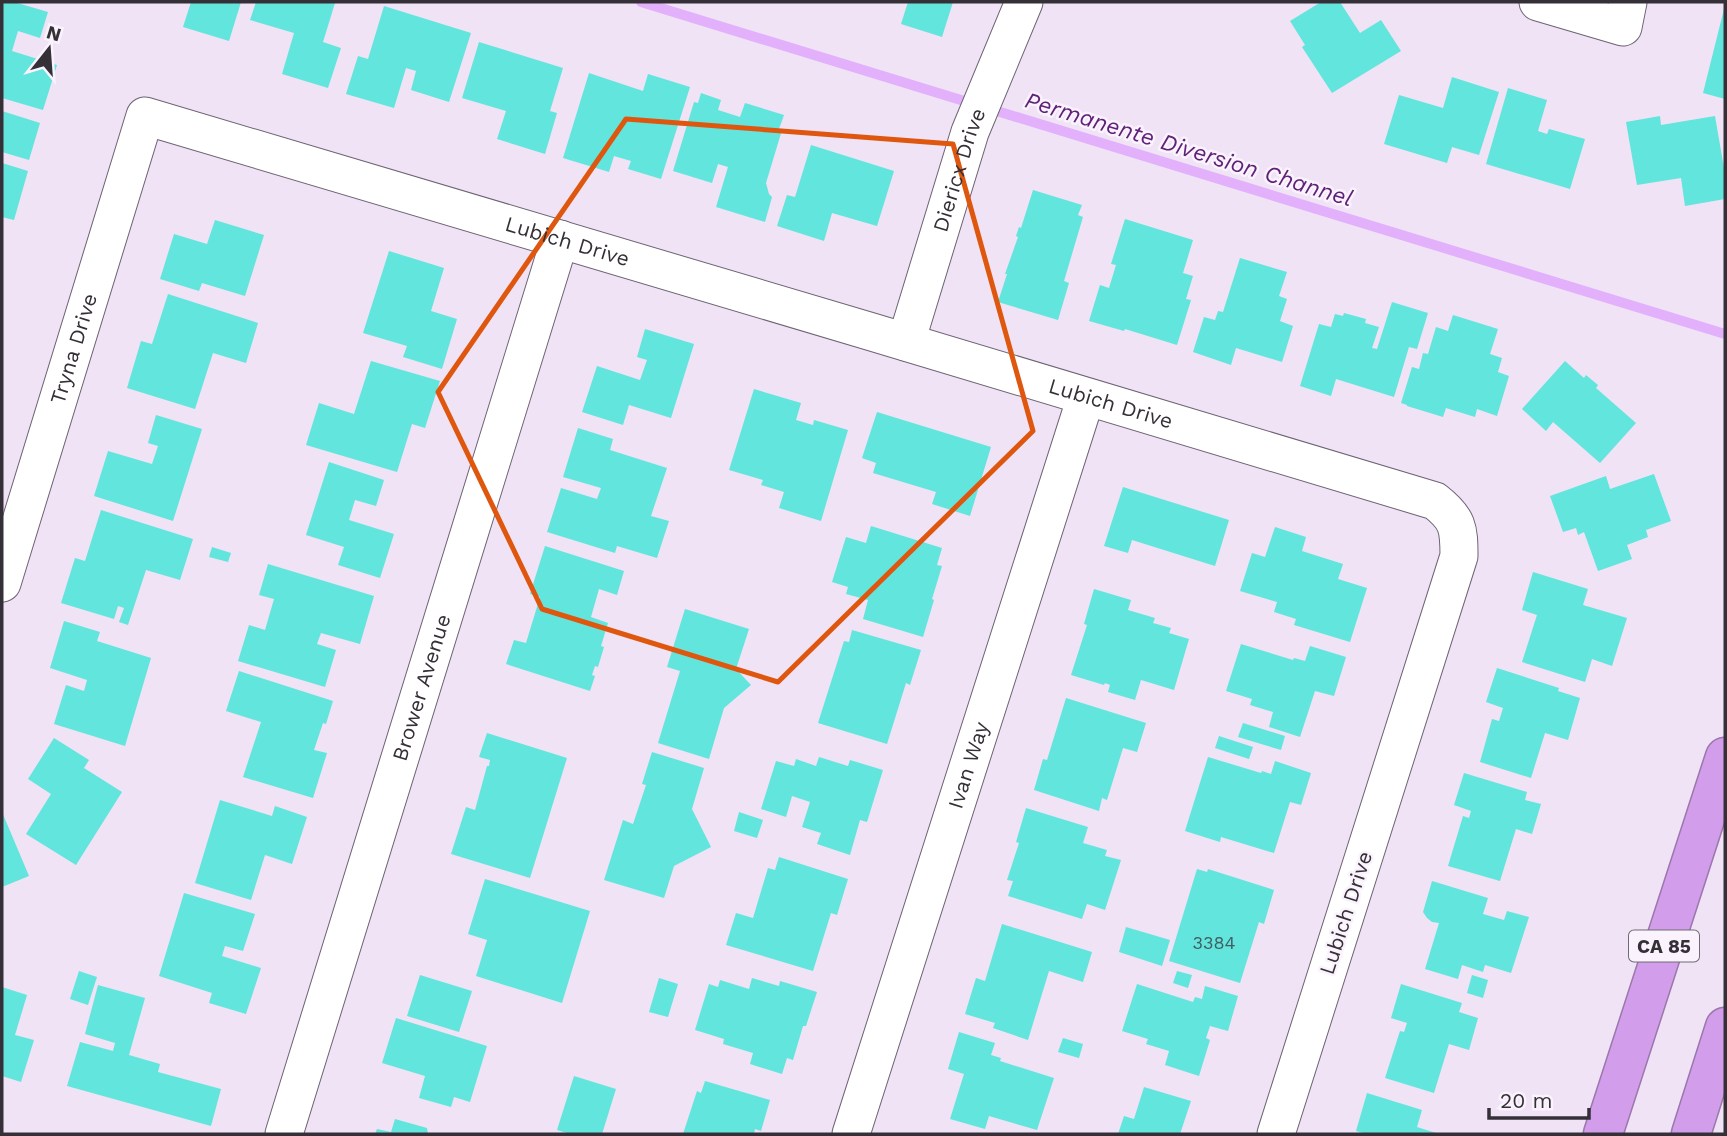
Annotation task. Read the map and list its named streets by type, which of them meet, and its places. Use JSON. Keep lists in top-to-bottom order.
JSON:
{
  "streets": {
    "highway": ["CA 85"],
    "street": [
      "Diericx Drive",
      "Lubich Drive",
      "Tryna Drive",
      "Brower Avenue",
      "Ivan Way"
    ]
  },
  "crossings": [
    ["Diericx Drive", "Lubich Drive"],
    ["Lubich Drive", "Tryna Drive"],
    ["Lubich Drive", "Brower Avenue"],
    ["Lubich Drive", "Ivan Way"]
  ],
  "water": ["Permanente Diversion Channel"],
  "house_numbers": ["3384"],
  "scale_bar": "20 m",
  "north": "top"
}
